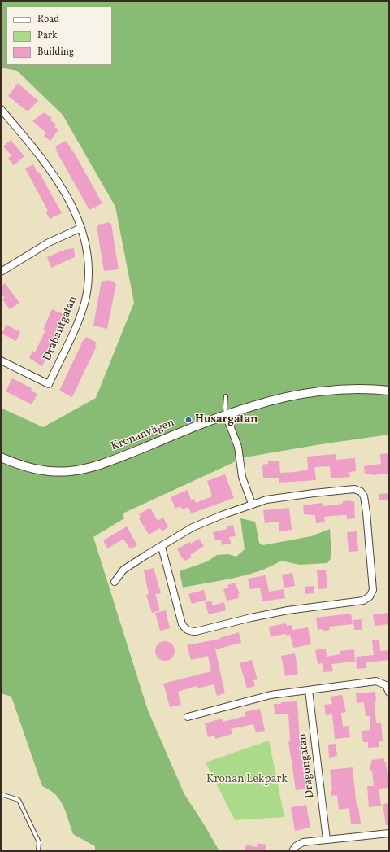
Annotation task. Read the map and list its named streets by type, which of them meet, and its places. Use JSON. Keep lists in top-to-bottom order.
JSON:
{
  "streets": {
    "street": ["Drabantgatan", "Kronanvägen", "Dragongatan"]
  },
  "parks": ["Kronan Lekpark"],
  "places": ["Husargatan"],
  "legend": ["Road", "Park", "Building"]
}
